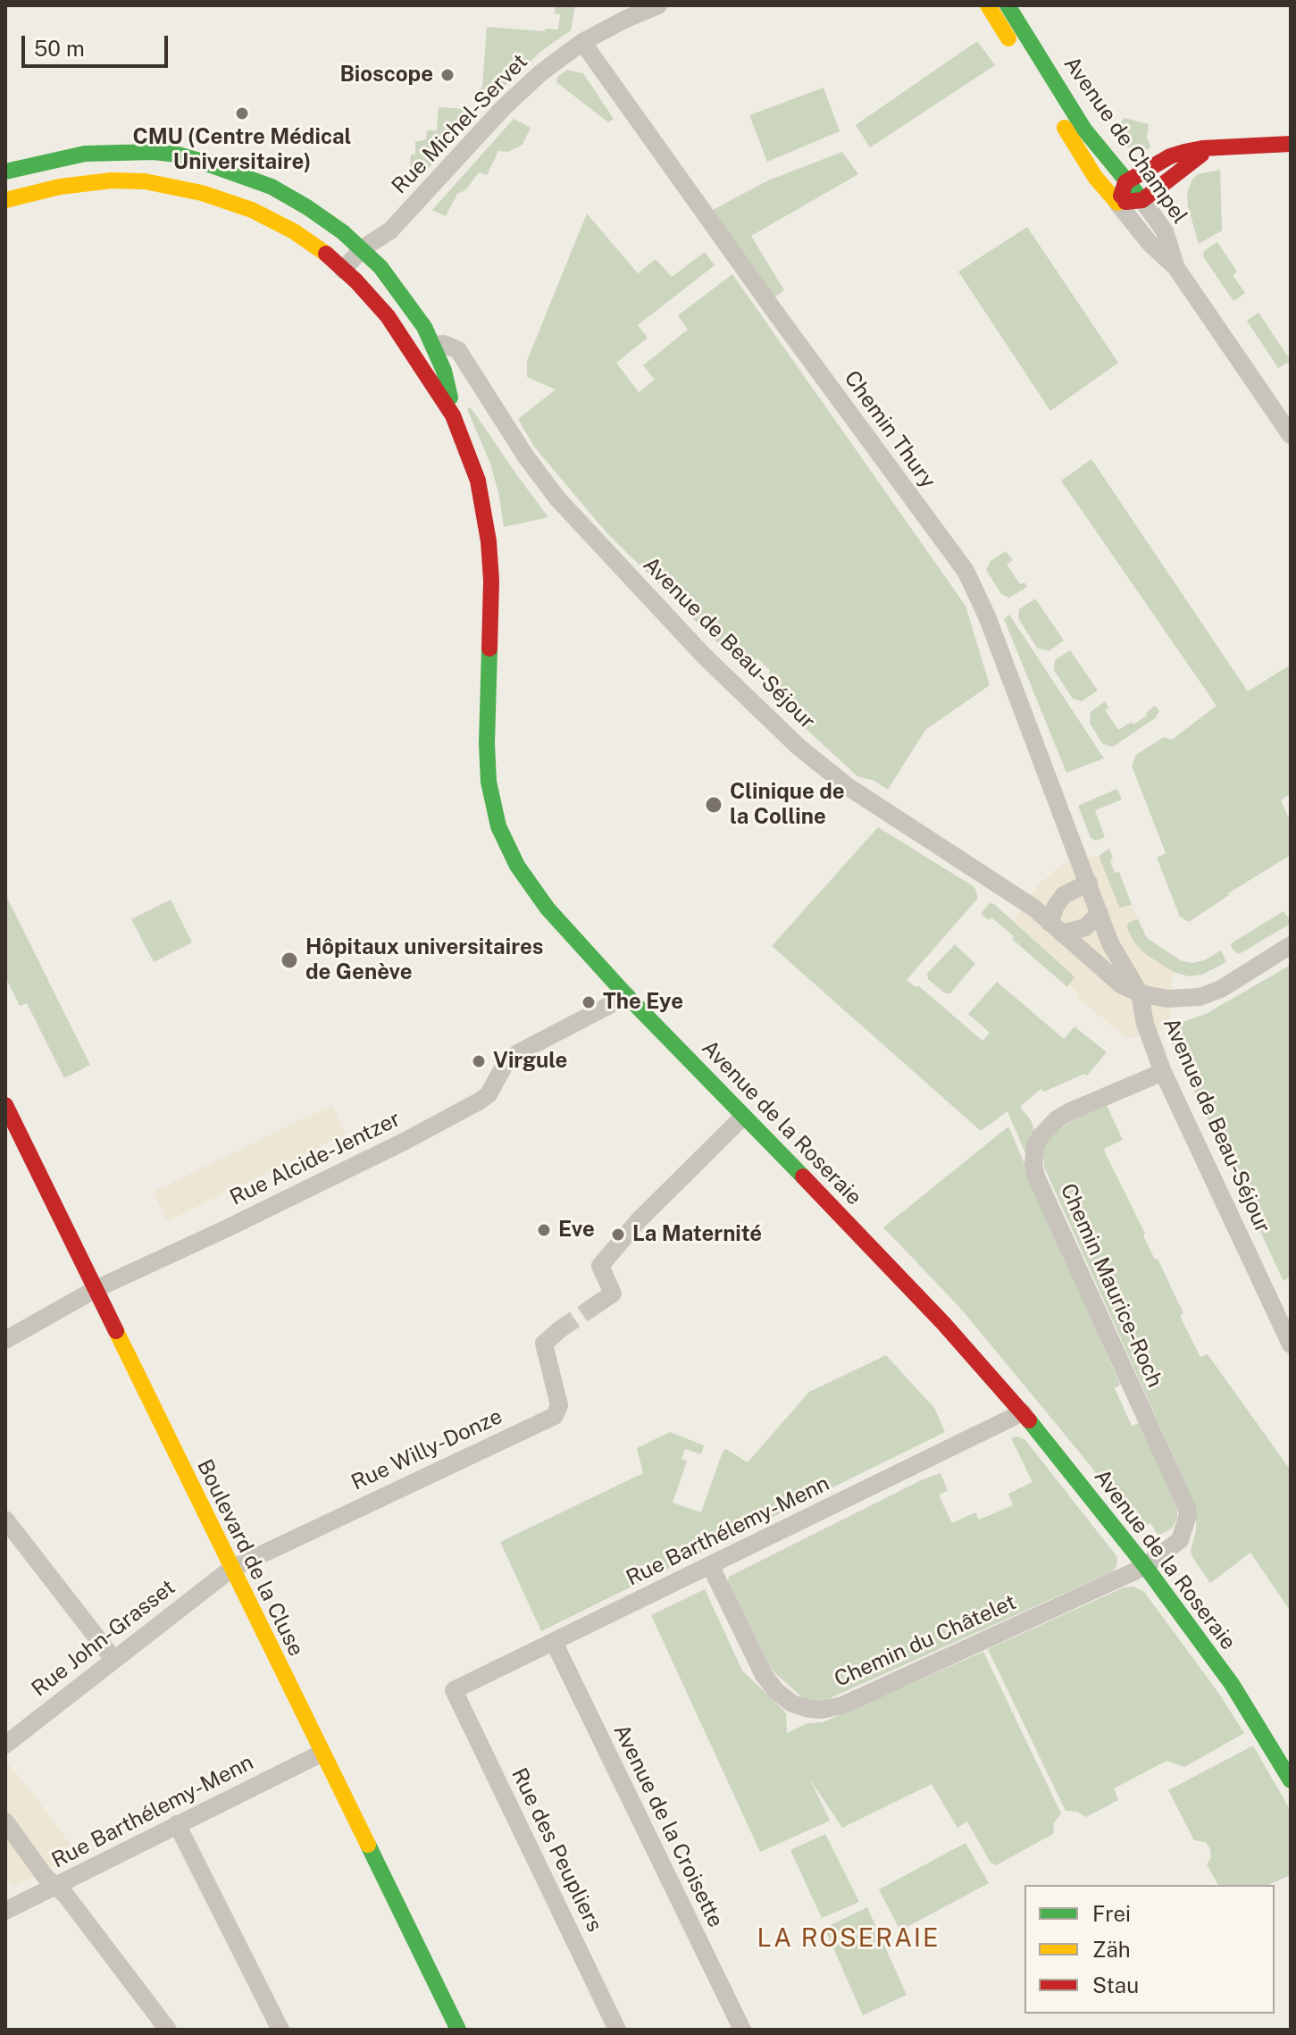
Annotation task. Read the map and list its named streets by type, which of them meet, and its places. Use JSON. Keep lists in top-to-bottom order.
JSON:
{
  "streets": {
    "main road": ["Avenue de Champel", "Avenue de la Roseraie", "Boulevard de la Cluse"],
    "street": [
      "Rue Michel-Servet",
      "Chemin Thury",
      "Avenue de Beau-Séjour",
      "Rue Alcide-Jentzer",
      "Chemin Maurice-Roch",
      "Rue Willy-Donze",
      "Rue Barthélemy-Menn",
      "Rue John-Grasset",
      "Chemin du Châtelet",
      "Avenue de la Croisette",
      "Rue des Peupliers"
    ]
  },
  "crossings": [
    ["Rue Michel-Servet", "Chemin Thury"],
    ["Rue Michel-Servet", "Avenue de la Roseraie"],
    ["Chemin Thury", "Avenue de Beau-Séjour"],
    ["Avenue de Beau-Séjour", "Avenue de la Roseraie"],
    ["Avenue de Beau-Séjour", "Chemin Maurice-Roch"],
    ["Avenue de la Roseraie", "Rue Alcide-Jentzer"],
    ["Avenue de la Roseraie", "Chemin Maurice-Roch"],
    ["Avenue de la Roseraie", "Rue Barthélemy-Menn"],
    ["Avenue de la Roseraie", "Chemin du Châtelet"],
    ["Rue Alcide-Jentzer", "Boulevard de la Cluse"],
    ["Chemin Maurice-Roch", "Chemin du Châtelet"],
    ["Rue Willy-Donze", "Boulevard de la Cluse"],
    ["Rue Willy-Donze", "Rue John-Grasset"],
    ["Rue Barthélemy-Menn", "Boulevard de la Cluse"],
    ["Rue Barthélemy-Menn", "Chemin du Châtelet"],
    ["Rue Barthélemy-Menn", "Avenue de la Croisette"],
    ["Rue Barthélemy-Menn", "Rue des Peupliers"],
    ["Boulevard de la Cluse", "Rue John-Grasset"]
  ],
  "districts": ["LA ROSERAIE"],
  "places": [
    "Bioscope",
    "CMU (Centre Médical Universitaire)",
    "Clinique de la Colline",
    "Hôpitaux universitaires de Genève",
    "The Eye",
    "Virgule",
    "Eve",
    "La Maternité"
  ],
  "legend": ["Frei", "Zäh", "Stau"],
  "scale_bar": "50 m"
}
